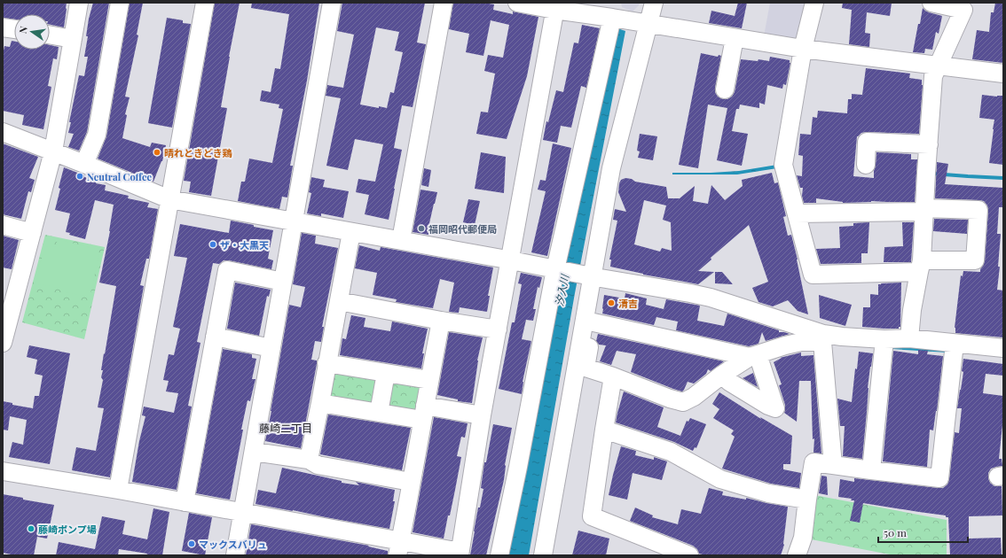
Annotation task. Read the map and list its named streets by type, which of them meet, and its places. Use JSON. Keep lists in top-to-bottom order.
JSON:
{
  "districts": ["藤崎二丁目"],
  "water": ["汐入川"],
  "places": [
    "晴れときどき鶏",
    "Neutral Coffee",
    "福岡昭代郵便局",
    "ザ・大黒天",
    "清吉",
    "藤崎ポンプ場",
    "マックスバリュ"
  ],
  "scale_bar": "50 m",
  "north": "left"
}
